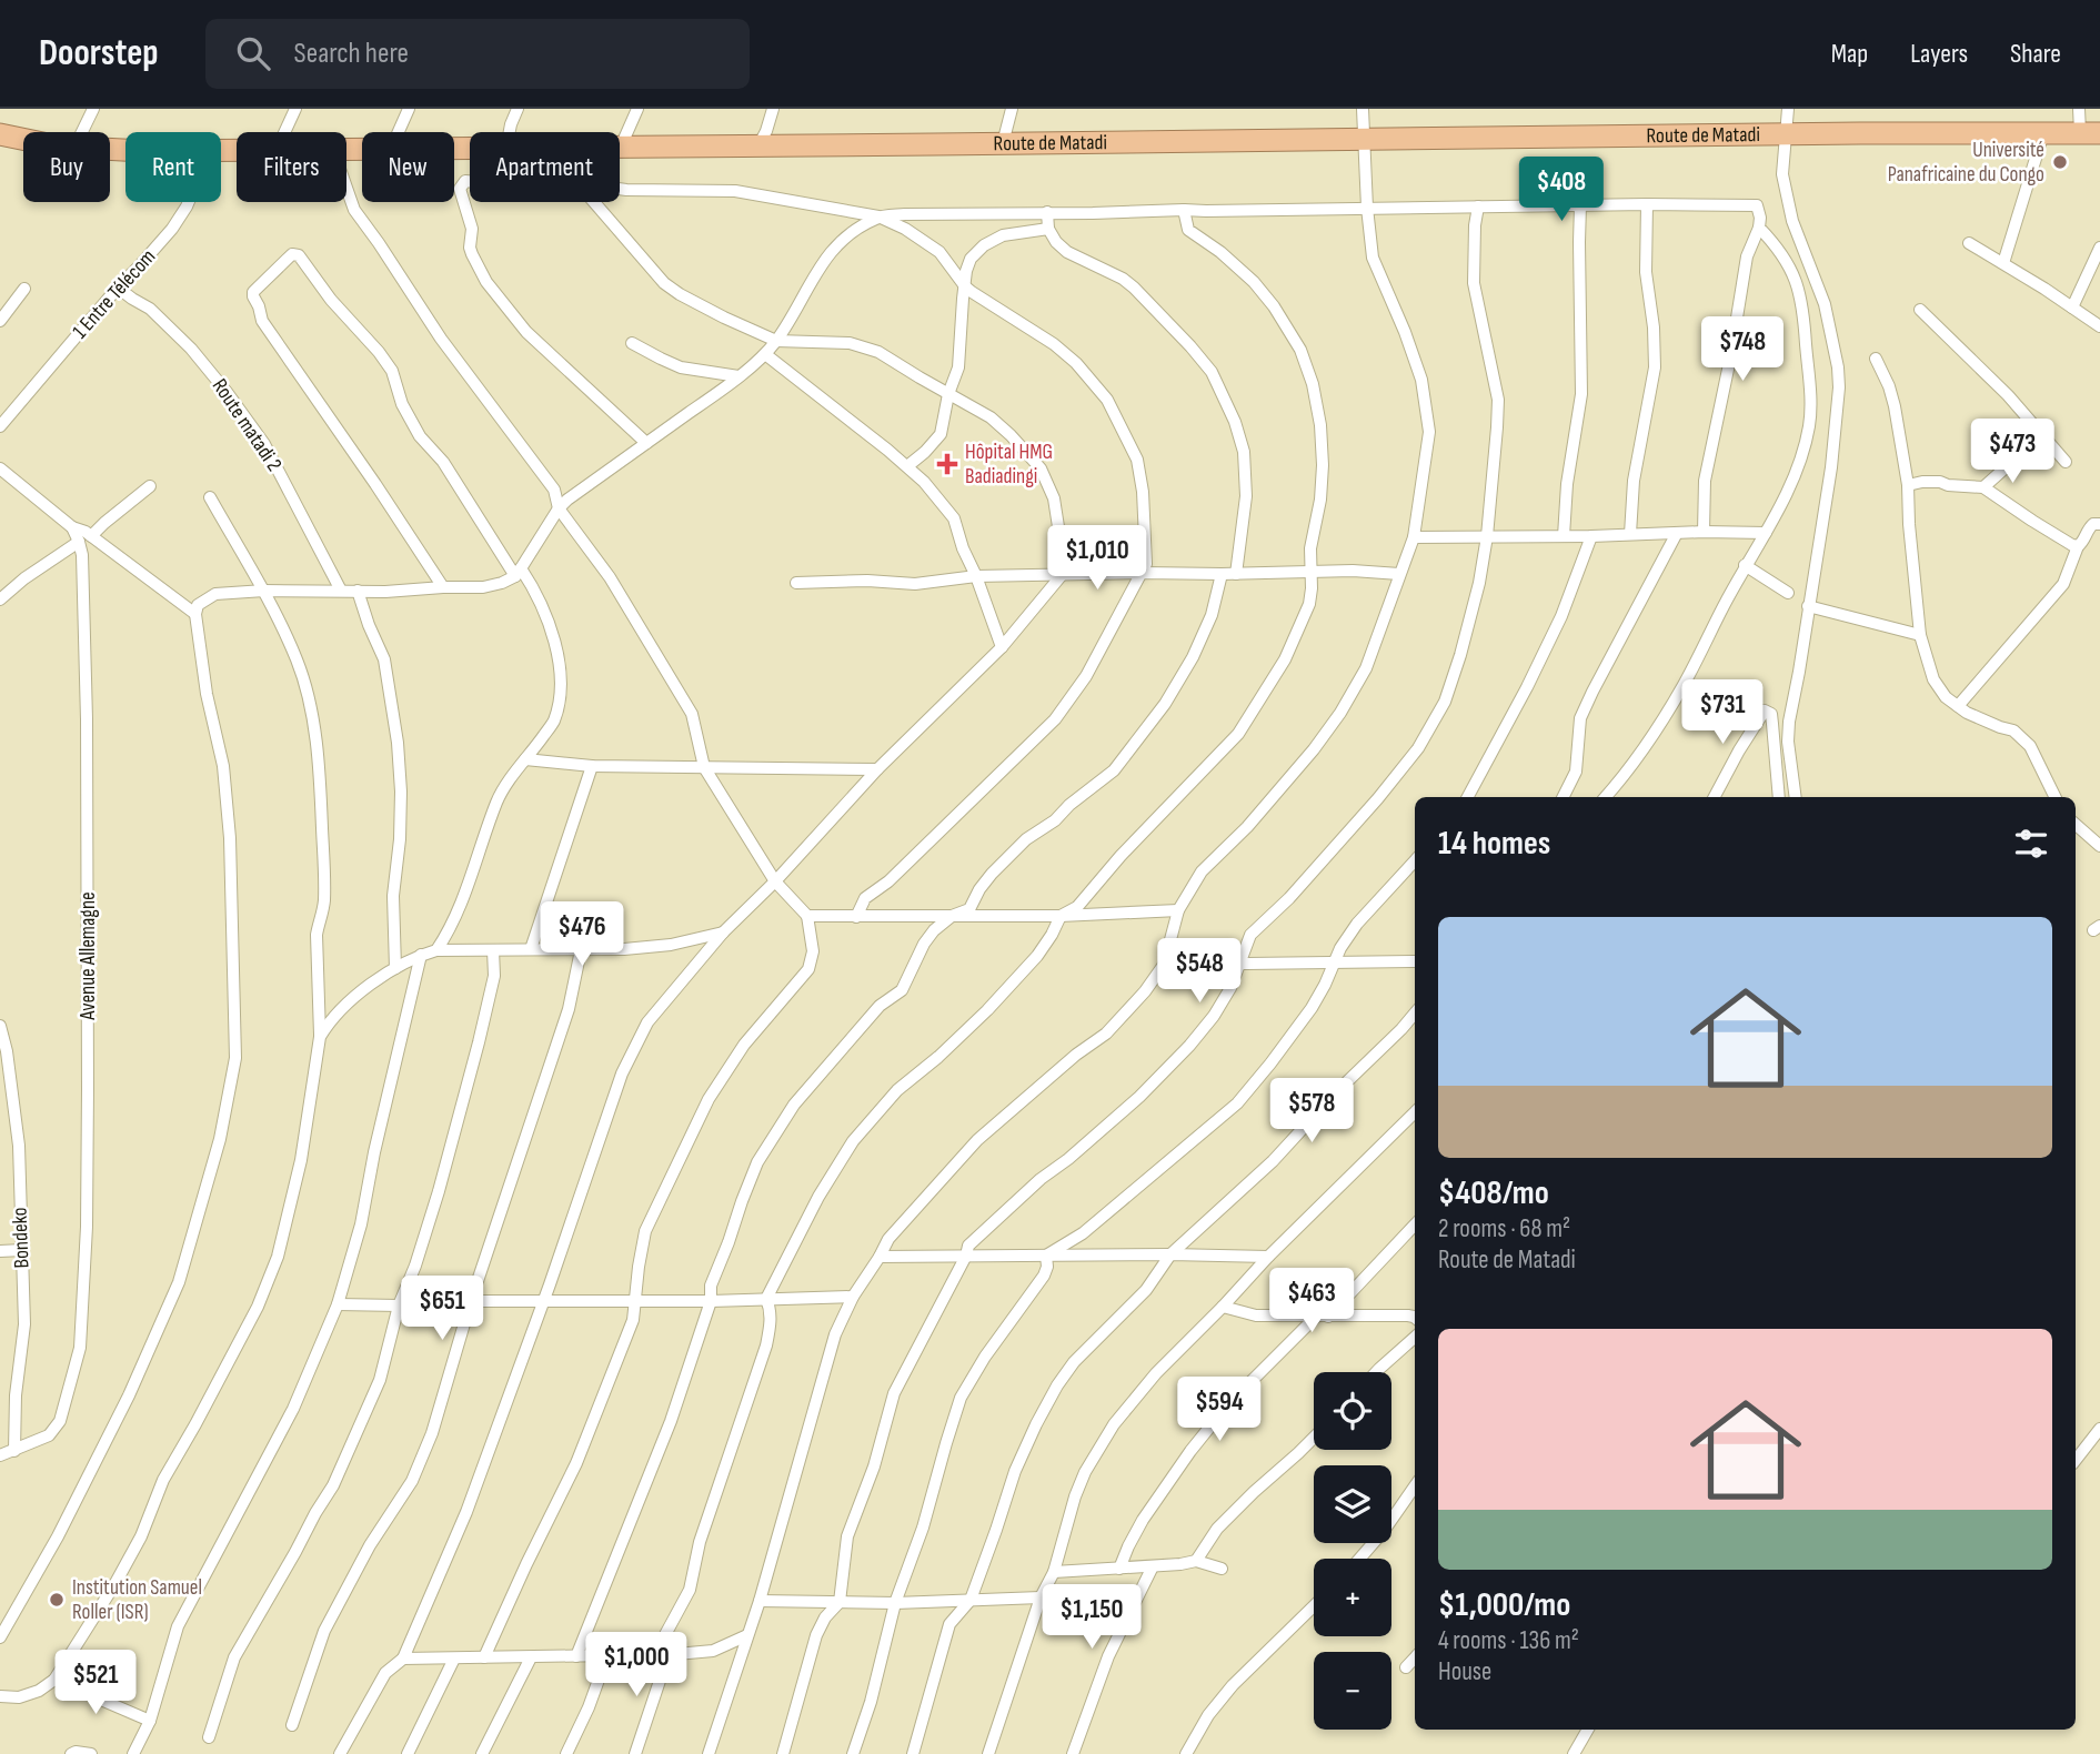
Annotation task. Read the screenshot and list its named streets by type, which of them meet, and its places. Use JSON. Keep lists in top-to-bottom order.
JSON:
{
  "streets": {
    "highway": ["Route de Matadi"],
    "street": [
      "1 Entre Télécom",
      "Route matadi 2",
      "Avenue Allemagne",
      "Bondeko"
    ]
  },
  "crossings": [
    ["1 Entre Télécom", "Route matadi 2"],
    ["Avenue Allemagne", "Bondeko"]
  ],
  "places": {
    "other": ["Université Panafricaine du Congo", "Institution Samuel Roller (ISR)"],
    "health": ["Hôpital HMG Badiadingi"]
  },
  "page": {
    "header": "Doorstep",
    "search": "Search here",
    "nav": ["Map", "Layers", "Share"],
    "chip": [
      "Buy",
      "Rent",
      "Filters",
      "New",
      "Apartment"
    ],
    "price": [
      "$408",
      "$748",
      "$473",
      "$1,010",
      "$731",
      "$476",
      "$548",
      "$578",
      "$463",
      "$651",
      "$594",
      "$1,150",
      "$1,000",
      "$521"
    ],
    "heading": "14 homes",
    "list": [
      {
        "name": "$408/mo",
        "note": "2 rooms · 68 m² · Route de Matadi"
      },
      {
        "name": "$1,000/mo",
        "note": "4 rooms · 136 m² · House"
      }
    ],
    "map_buttons": ["+", "−"]
  }
}
